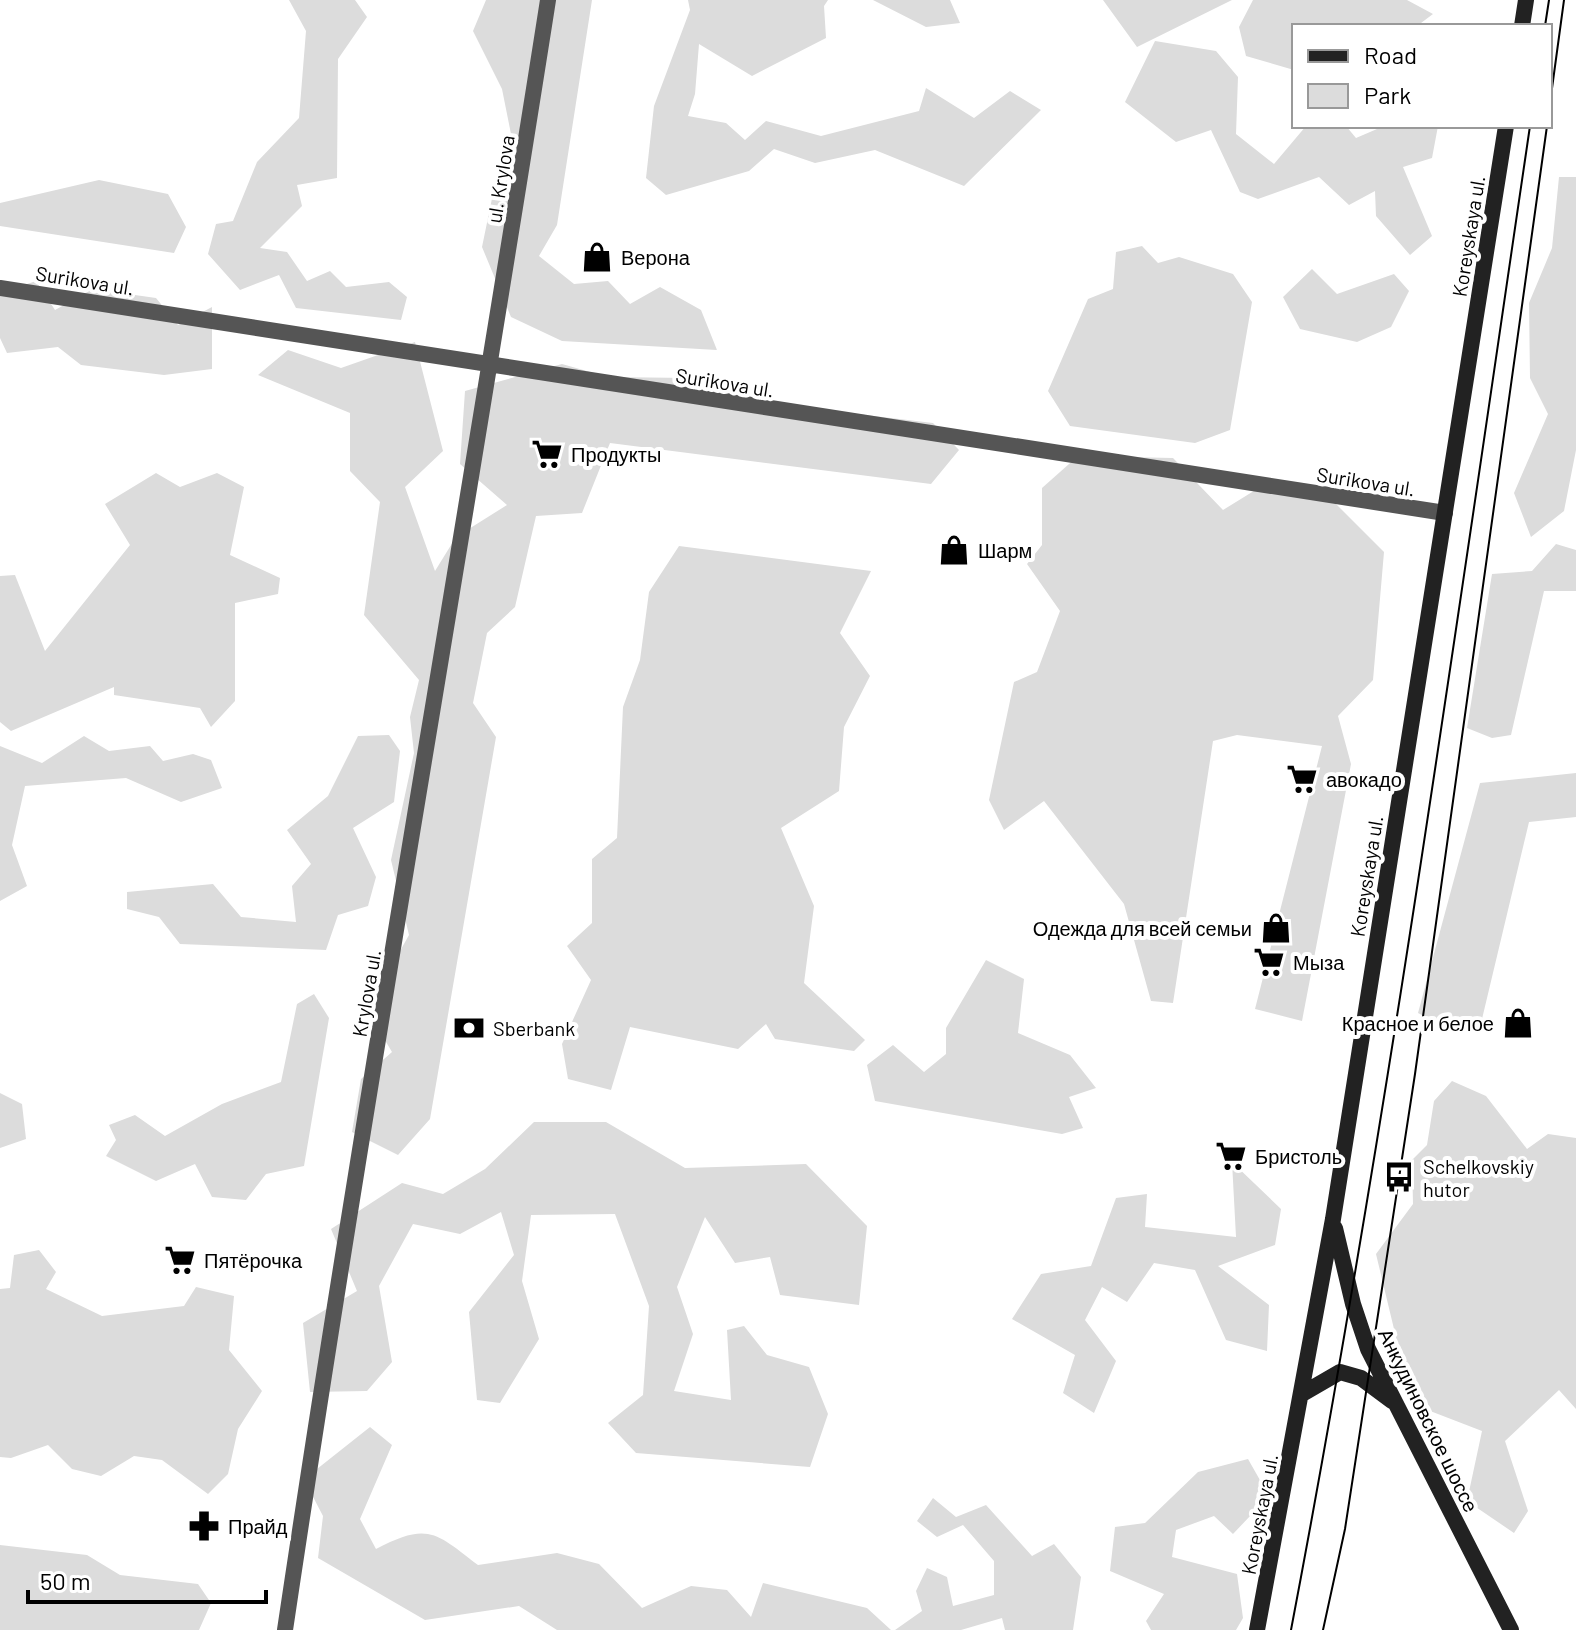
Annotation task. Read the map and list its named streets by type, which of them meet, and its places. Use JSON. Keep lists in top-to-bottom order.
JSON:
{
  "streets": {
    "street": [
      "ul. Krylova",
      "Koreyskaya ul.",
      "Surikova ul.",
      "Krylova ul.",
      "Анкудиновское шоссе"
    ]
  },
  "crossings": [
    ["ul. Krylova", "Surikova ul."],
    ["ul. Krylova", "Krylova ul."],
    ["Koreyskaya ul.", "Surikova ul."],
    ["Koreyskaya ul.", "Анкудиновское шоссе"],
    ["Surikova ul.", "Krylova ul."]
  ],
  "places": {
    "shop": [
      "Верона",
      "Шарм",
      "Одежда для всей семьи",
      "Красное и белое"
    ],
    "supermarket": [
      "Продукты",
      "авокадо",
      "Мыза",
      "Бристоль",
      "Пятёрочка"
    ],
    "bank": ["Sberbank"],
    "bus stop": ["Schelkovskiy hutor"],
    "pharmacy": ["Прайд"]
  },
  "legend": ["Road", "Park"],
  "scale_bar": "50 m"
}
